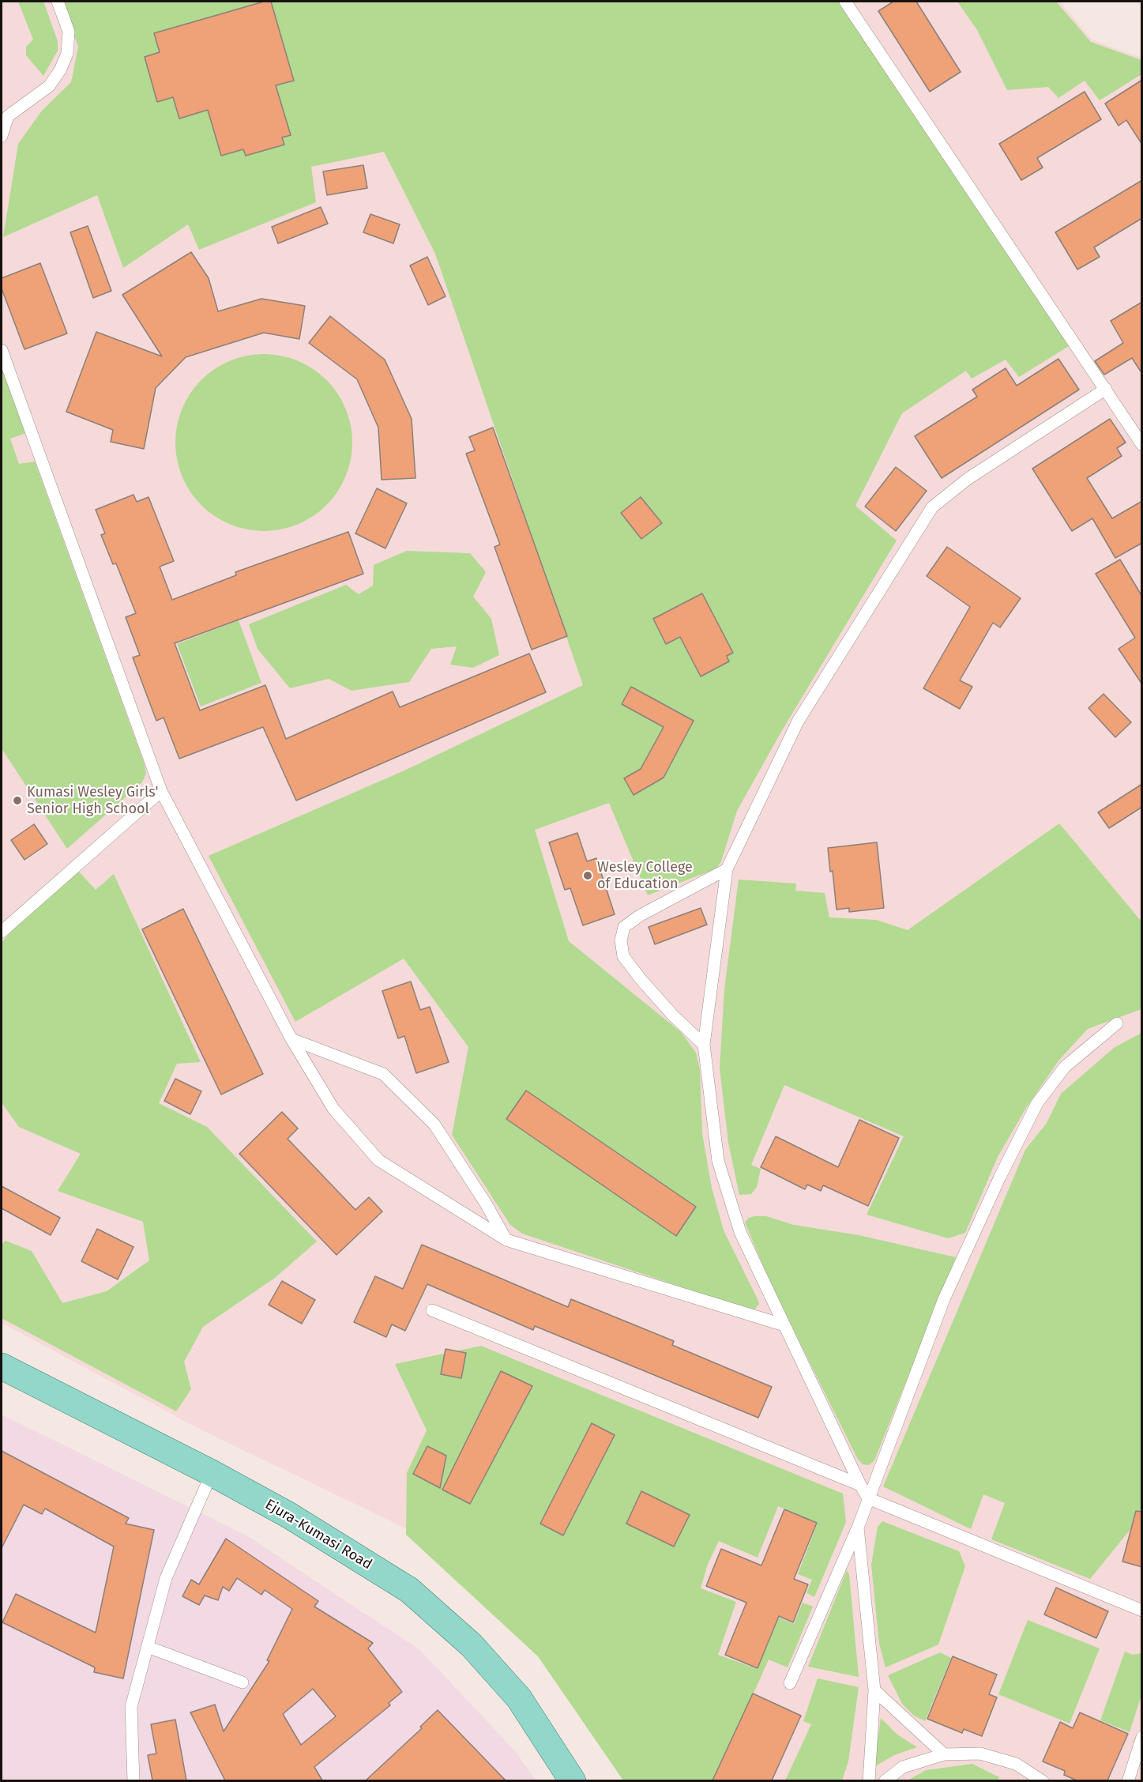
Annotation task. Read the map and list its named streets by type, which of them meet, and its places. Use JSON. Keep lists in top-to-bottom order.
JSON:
{
  "streets": {
    "main road": ["Ejura-Kumasi Road"]
  },
  "places": ["Kumasi Wesley Girls' Senior High School", "Wesley College of Education"]
}
